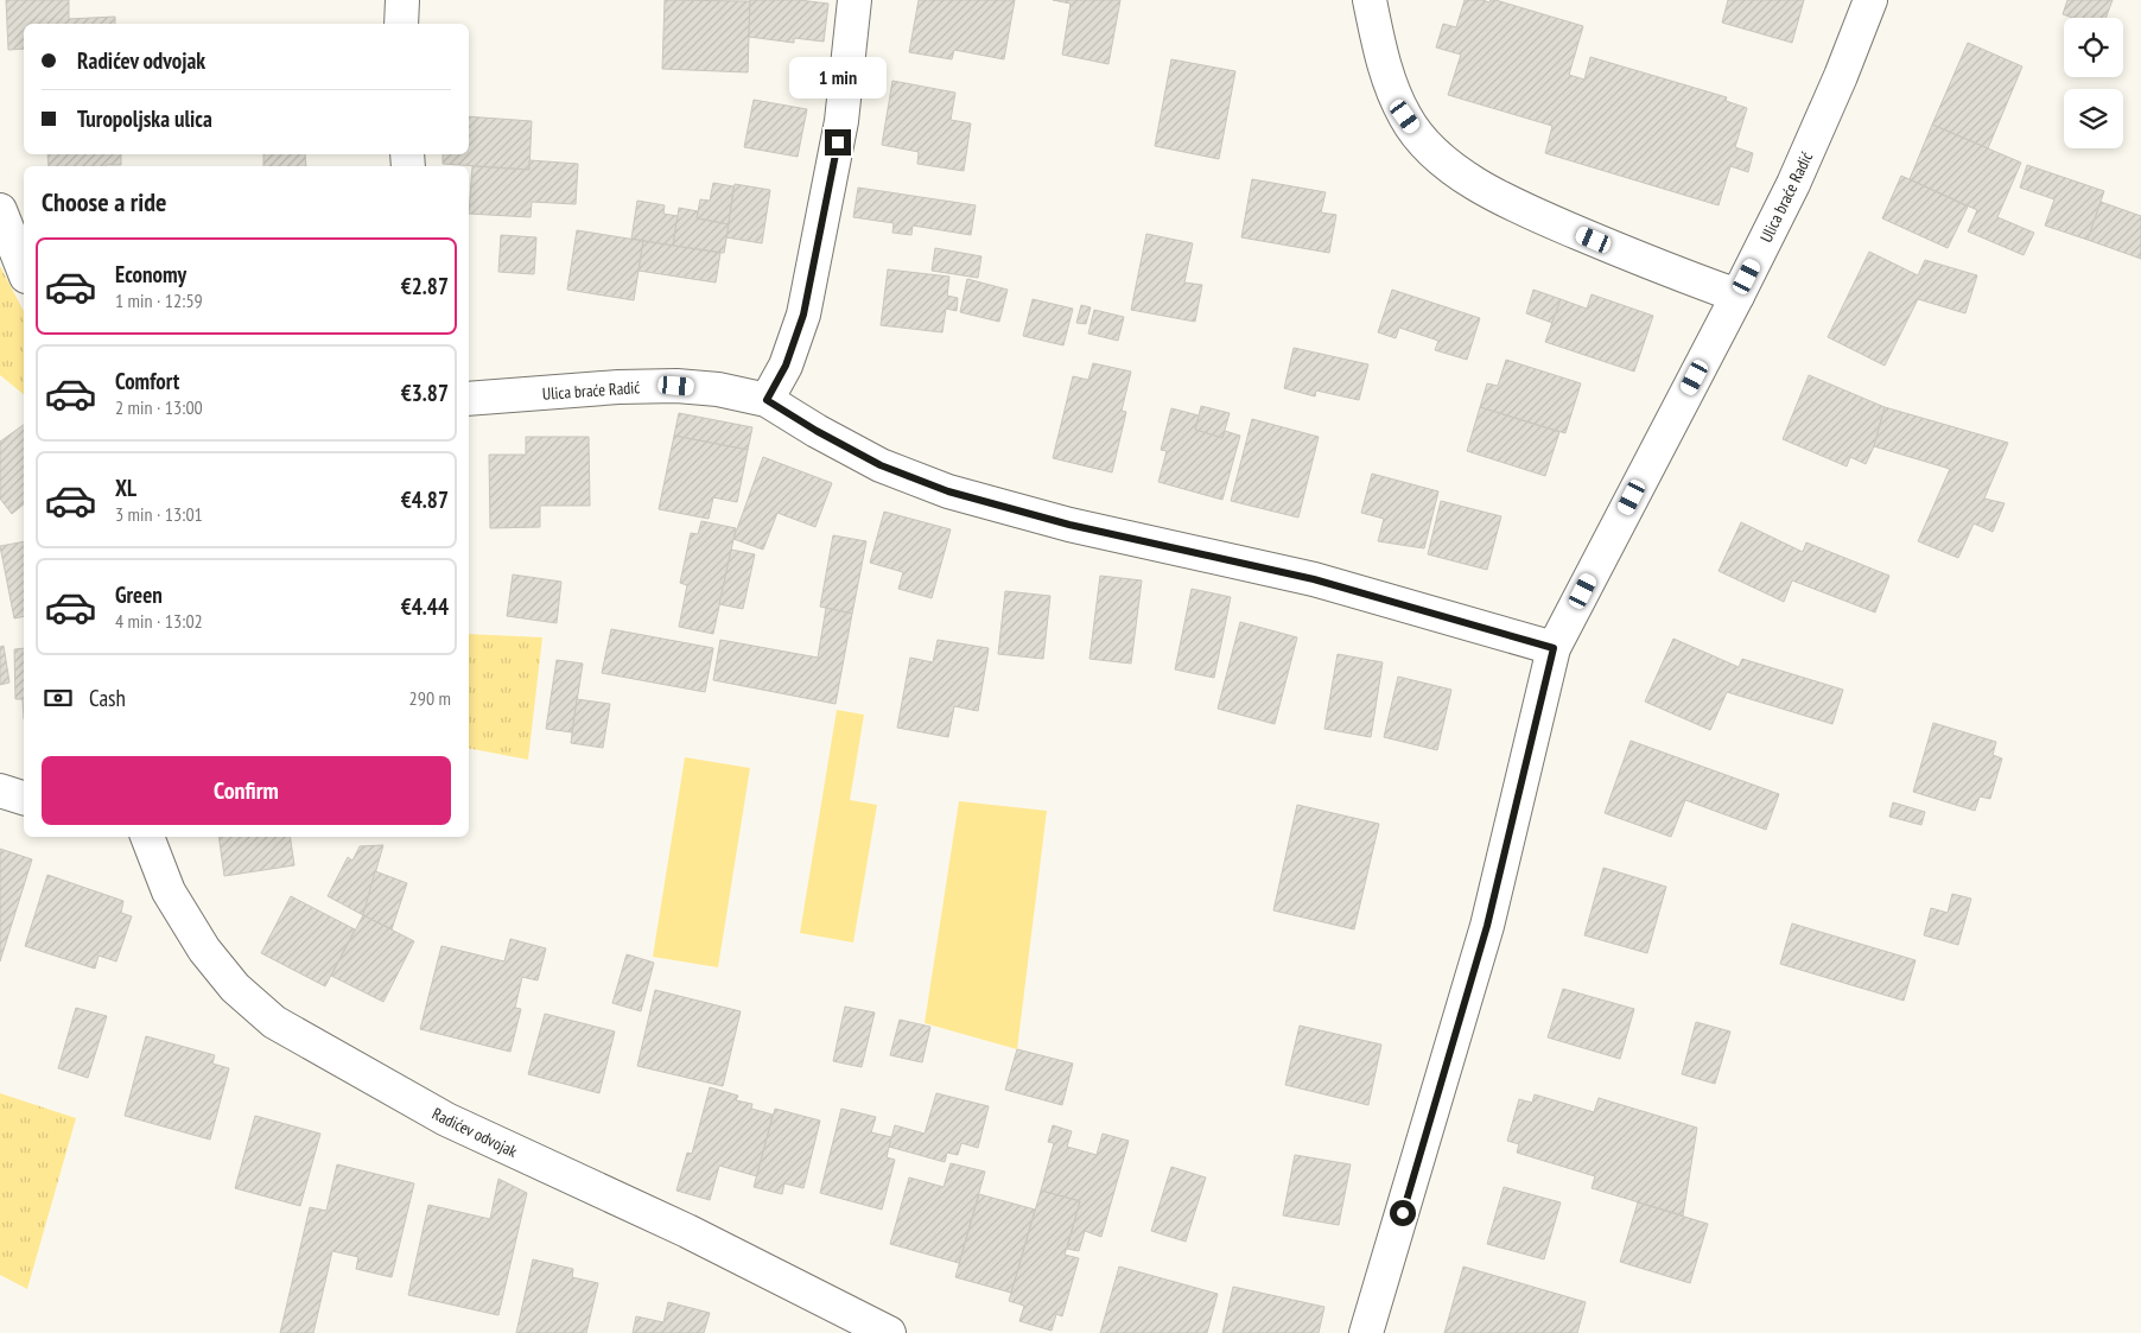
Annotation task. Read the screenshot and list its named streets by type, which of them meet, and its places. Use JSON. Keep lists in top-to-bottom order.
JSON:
{
  "streets": {
    "street": ["Ulica braće Radić", "Radićev odvojak"]
  },
  "page": {
    "banner": ["Radićev odvojak", "Turopoljska ulica"],
    "bubble": "1 min",
    "heading": "Choose a ride",
    "list": [
      {
        "name": "Economy",
        "note": "1 min · 12:59",
        "value": "€2.87"
      },
      {
        "name": "Comfort",
        "note": "2 min · 13:00",
        "value": "€3.87"
      },
      {
        "name": "XL",
        "note": "3 min · 13:01",
        "value": "€4.87"
      },
      {
        "name": "Green",
        "note": "4 min · 13:02",
        "value": "€4.44"
      }
    ],
    "pay": ["Cash", "290 m"],
    "buttons": "Confirm"
  }
}
